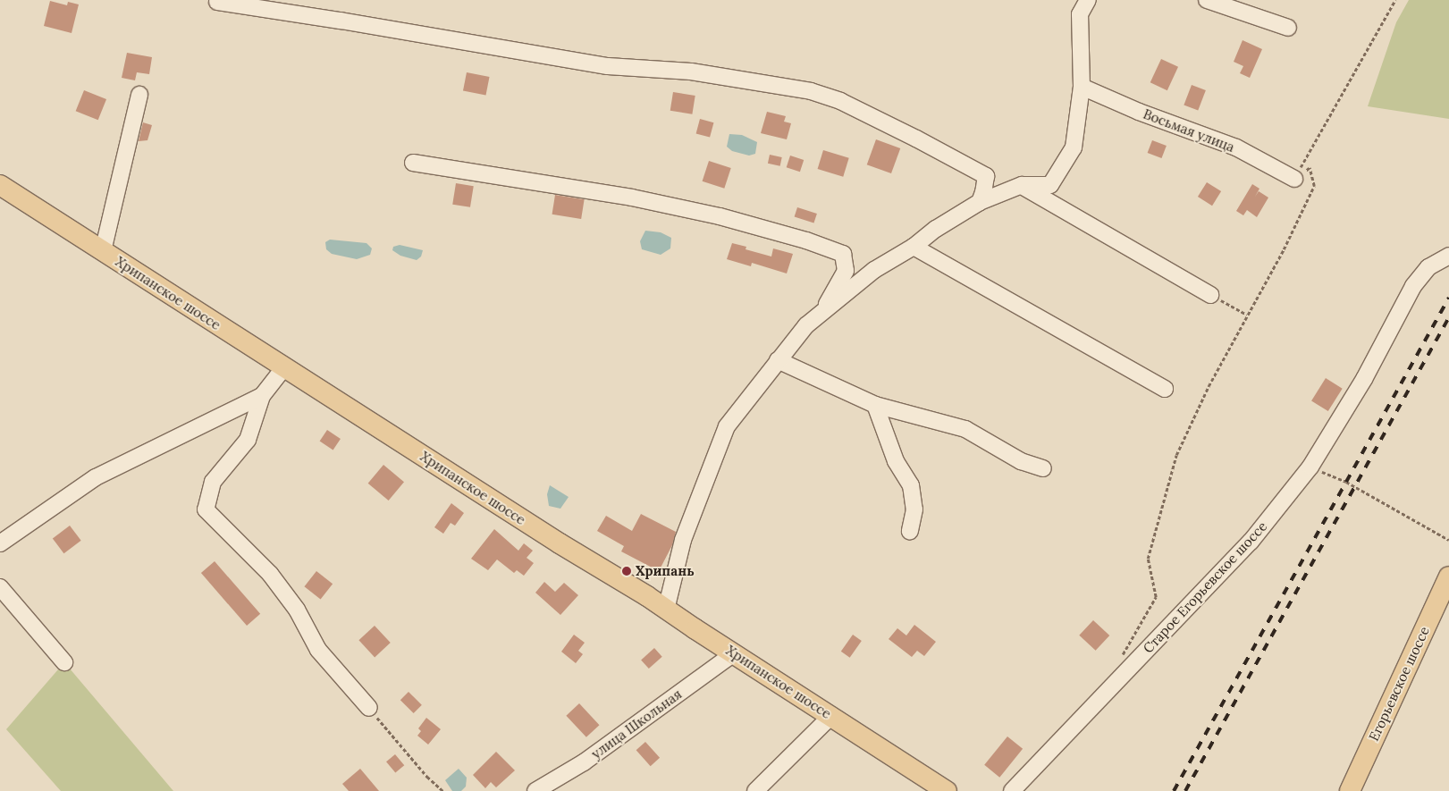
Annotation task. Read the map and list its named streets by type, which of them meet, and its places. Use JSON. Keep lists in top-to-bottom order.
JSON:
{
  "streets": {
    "main road": ["Хрипанское шоссе", "Егорьевское шоссе"],
    "street": ["Восьмая улица", "Старое Егорьевское шоссе", "улица Школьная"]
  },
  "crossings": [
    ["Хрипанское шоссе", "улица Школьная"]
  ],
  "places": ["Хрипань"]
}
